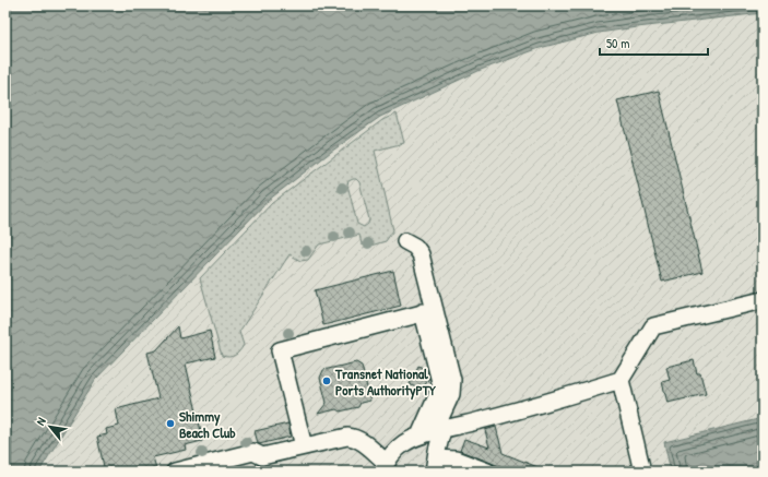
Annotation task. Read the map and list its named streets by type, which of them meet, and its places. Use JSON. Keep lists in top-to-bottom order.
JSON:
{
  "places": ["Transnet National Ports AuthorityPTY", "Shimmy Beach Club"],
  "scale_bar": "50 m",
  "north": "top left"
}
